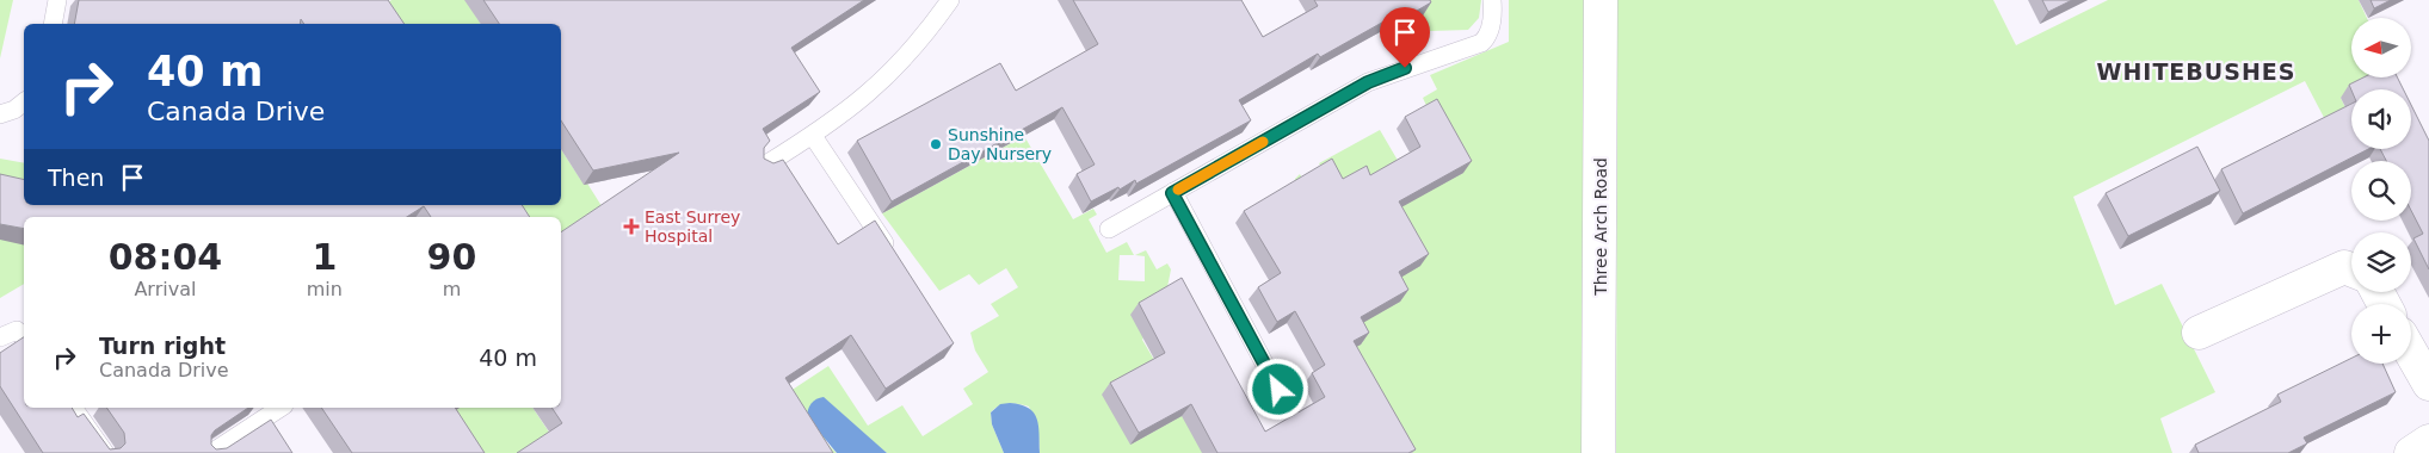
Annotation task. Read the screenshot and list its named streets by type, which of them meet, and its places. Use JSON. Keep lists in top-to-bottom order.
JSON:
{
  "streets": {
    "street": ["Three Arch Road"]
  },
  "districts": ["WHITEBUSHES"],
  "places": {
    "other": ["Sunshine Day Nursery"],
    "health": ["East Surrey Hospital"]
  },
  "north": "left",
  "page": {
    "map_buttons": "+",
    "turn": ["40 m", "Canada Drive"],
    "then": "Then",
    "eta": [
      "08:04",
      "Arrival",
      "1",
      "min",
      "90",
      "m"
    ],
    "list": [
      {
        "name": "Turn right",
        "note": "Canada Drive",
        "value": "40 m"
      }
    ]
  }
}
